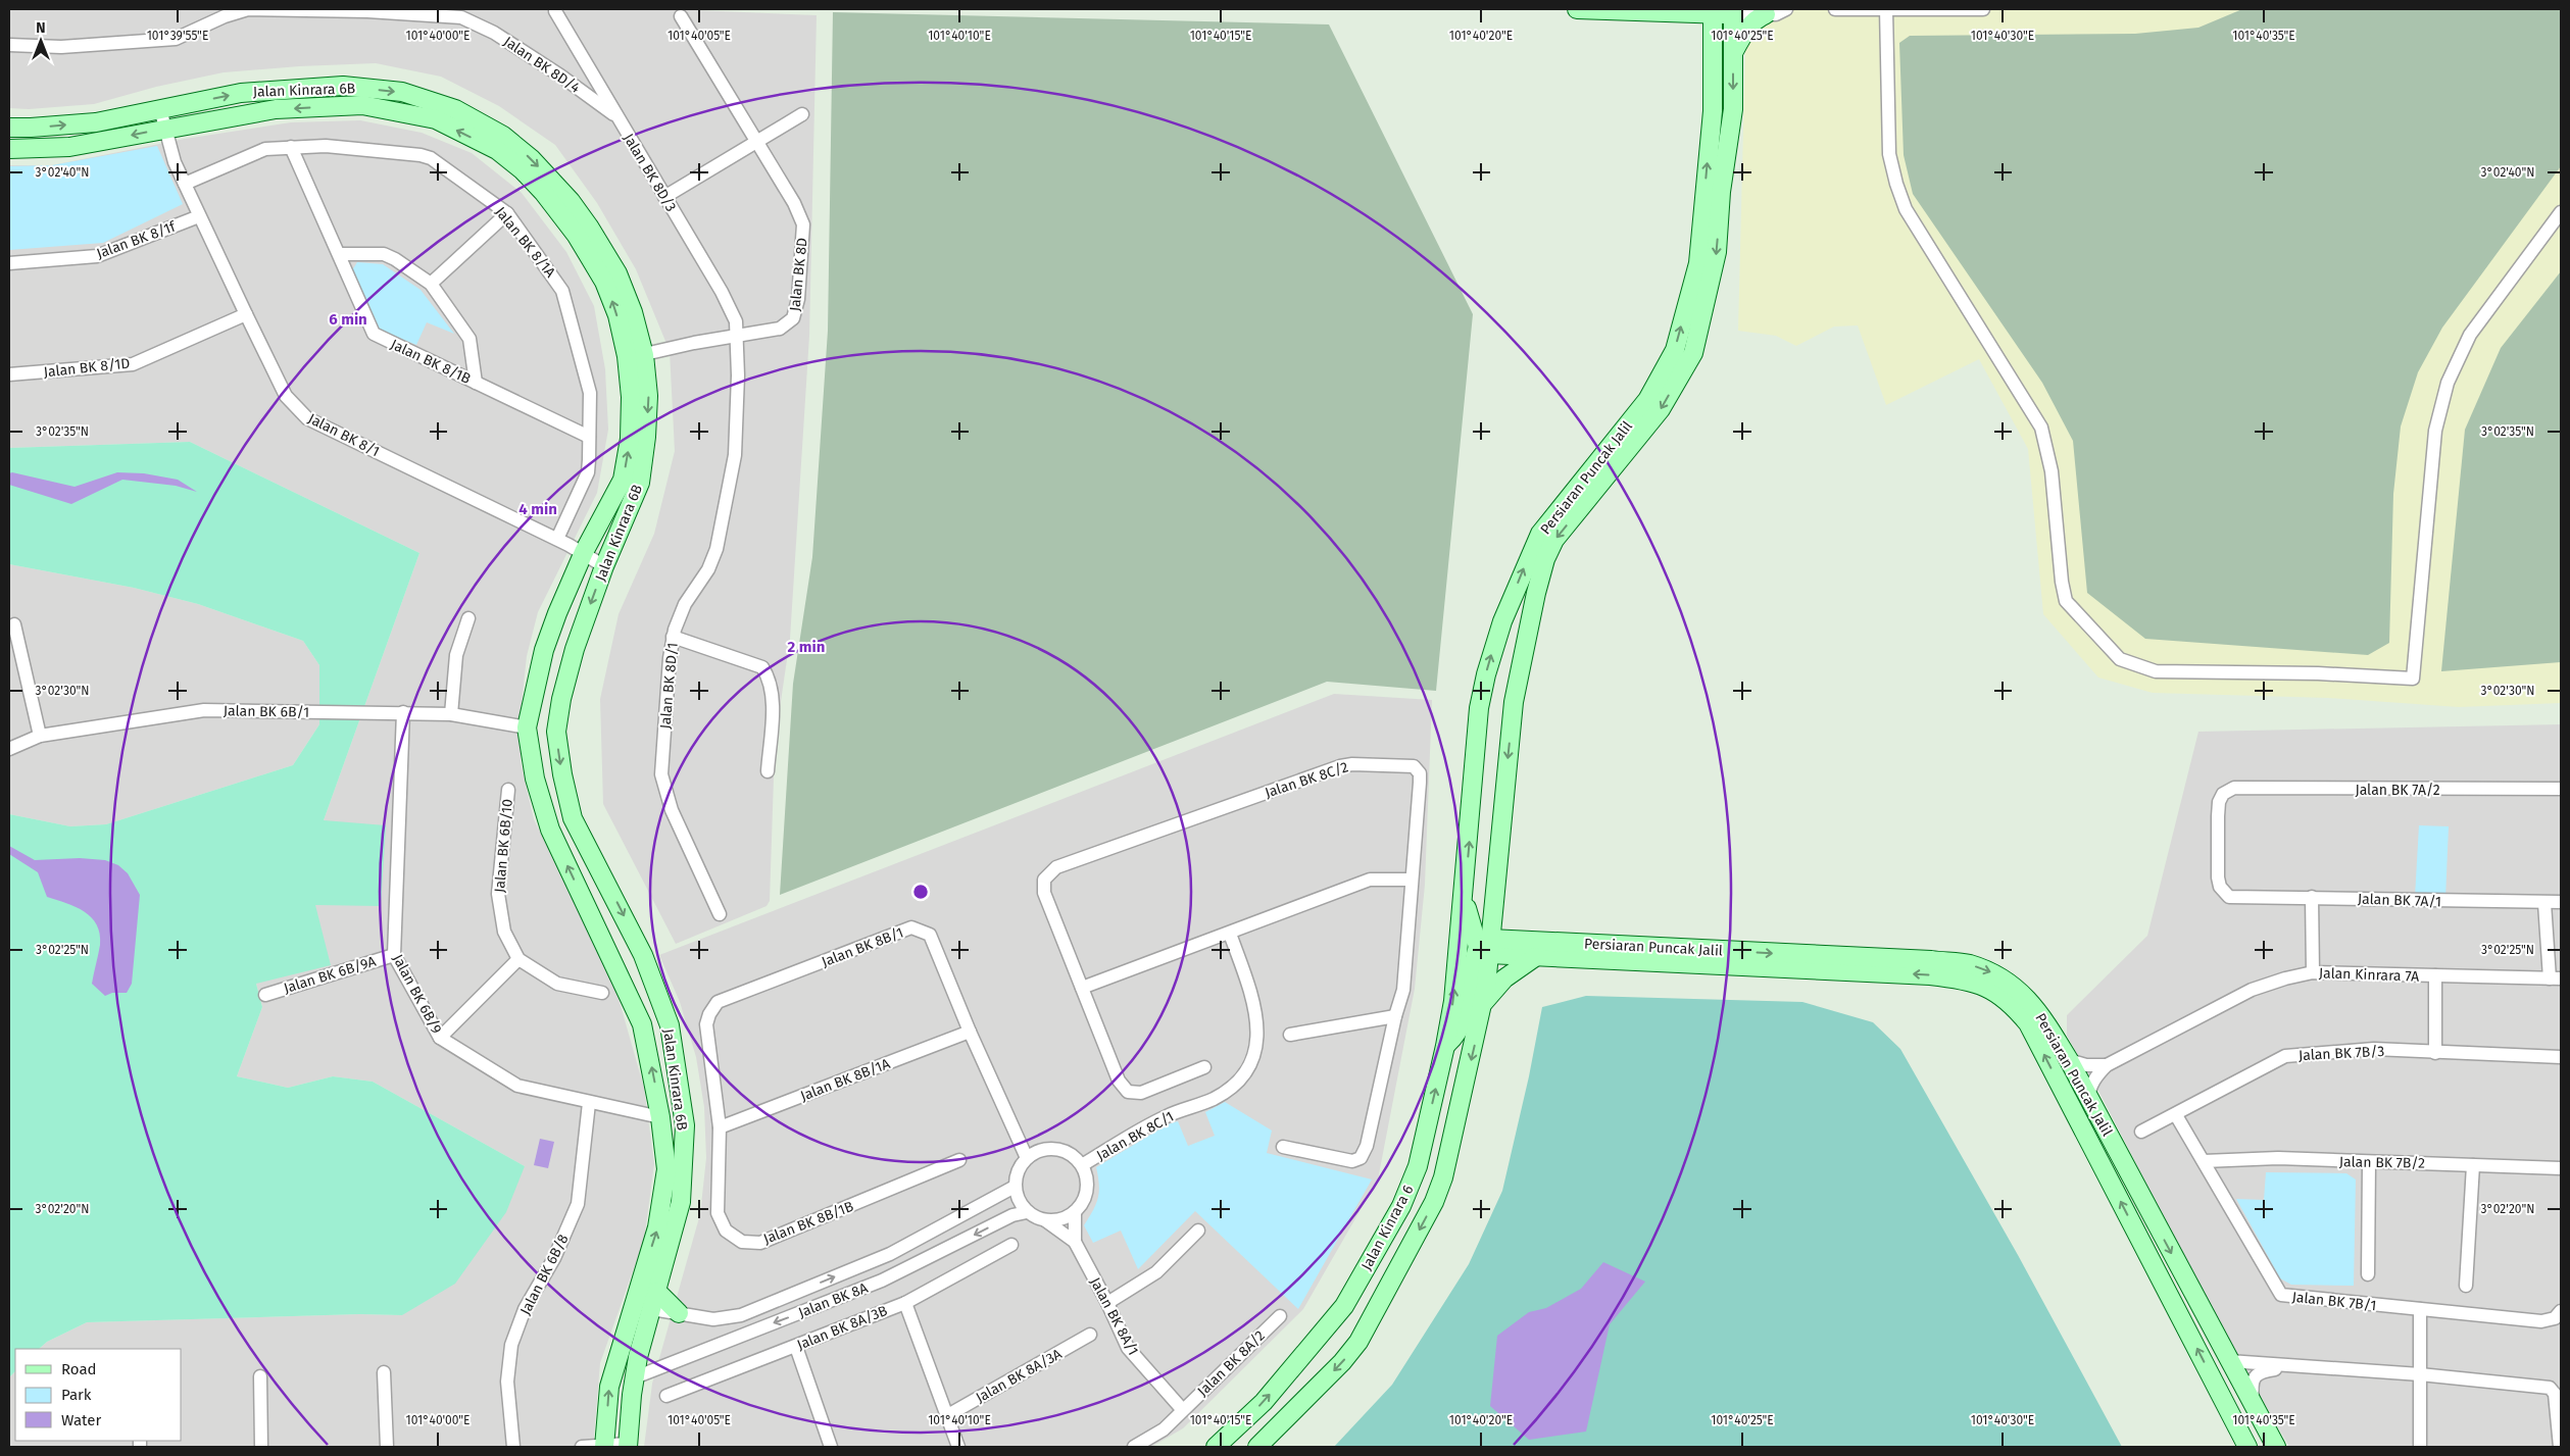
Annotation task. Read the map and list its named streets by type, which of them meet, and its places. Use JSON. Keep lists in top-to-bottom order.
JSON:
{
  "streets": {
    "main road": ["Jalan Kinrara 6B", "Persiaran Puncak Jalil", "Jalan Kinrara 6"],
    "street": [
      "Jalan BK 8D/4",
      "Jalan BK 8D/3",
      "Jalan BK 8/1f",
      "Jalan BK 8/1A",
      "Jalan BK 8D",
      "Jalan BK 8/1B",
      "Jalan BK 8/1D",
      "Jalan BK 8/1",
      "Jalan BK 8D/1",
      "Jalan BK 6B/1",
      "Jalan BK 8C/2",
      "Jalan BK 7A/2",
      "Jalan BK 6B/10",
      "Jalan BK 7A/1",
      "Jalan BK 8B/1",
      "Jalan BK 6B/9A",
      "Jalan Kinrara 7A",
      "Jalan BK 6B/9",
      "Jalan BK 7B/3",
      "Jalan BK 8B/1A",
      "Jalan BK 8C/1",
      "Jalan BK 7B/2",
      "Jalan BK 8B/1B",
      "Jalan BK 6B/8",
      "Jalan BK 8A",
      "Jalan BK 7B/1",
      "Jalan BK 8A/1",
      "Jalan BK 8A/3B",
      "Jalan BK 8A/2",
      "Jalan BK 8A/3A"
    ]
  },
  "crossings": [
    ["Jalan BK 8D/4", "Jalan BK 8D/3"],
    ["Jalan Kinrara 6B", "Jalan BK 8D"],
    ["Jalan Kinrara 6B", "Jalan BK 8/1"],
    ["Jalan Kinrara 6B", "Jalan BK 6B/1"],
    ["Jalan Kinrara 6B", "Jalan BK 6B/9"],
    ["Jalan Kinrara 6B", "Jalan BK 8A"],
    ["Jalan BK 8D/3", "Jalan BK 8D"],
    ["Jalan BK 8D/3", "Jalan BK 8D/1"],
    ["Jalan BK 8/1f", "Jalan BK 8/1"],
    ["Jalan BK 8/1A", "Jalan BK 8/1B"],
    ["Jalan BK 8/1A", "Jalan BK 8/1"],
    ["Jalan BK 8D", "Jalan BK 8D/1"],
    ["Jalan BK 8/1D", "Jalan BK 8/1"],
    ["Persiaran Puncak Jalil", "Jalan Kinrara 7A"],
    ["Persiaran Puncak Jalil", "Jalan Kinrara 6"],
    ["Jalan BK 6B/1", "Jalan BK 6B/9"],
    ["Jalan BK 7A/2", "Jalan BK 7A/1"],
    ["Jalan BK 8B/1", "Jalan BK 8B/1A"],
    ["Jalan BK 8B/1", "Jalan BK 8C/1"],
    ["Jalan BK 8B/1", "Jalan BK 8B/1B"],
    ["Jalan BK 8B/1", "Jalan BK 8A"],
    ["Jalan BK 8B/1", "Jalan BK 8A/1"],
    ["Jalan BK 6B/9A", "Jalan BK 6B/9"],
    ["Jalan BK 6B/9", "Jalan BK 6B/8"],
    ["Jalan BK 7B/3", "Jalan BK 7B/1"],
    ["Jalan BK 8B/1A", "Jalan BK 8B/1B"],
    ["Jalan BK 8C/1", "Jalan BK 8A"],
    ["Jalan BK 8C/1", "Jalan BK 8A/1"],
    ["Jalan BK 7B/2", "Jalan BK 7B/1"],
    ["Jalan BK 8A", "Jalan BK 8A/1"],
    ["Jalan BK 8A/1", "Jalan BK 8A/2"]
  ],
  "legend": ["Road", "Park", "Water"],
  "north": "top",
  "coordinates": [
    "101°39'55\"E",
    "101°40'00\"E",
    "101°40'05\"E",
    "101°40'10\"E",
    "101°40'15\"E",
    "101°40'20\"E",
    "101°40'25\"E",
    "101°40'30\"E",
    "101°40'35\"E",
    "3°02'40\"N",
    "3°02'35\"N",
    "3°02'30\"N",
    "3°02'25\"N",
    "3°02'20\"N"
  ],
  "rings": ["6 min", "4 min", "2 min"]
}
